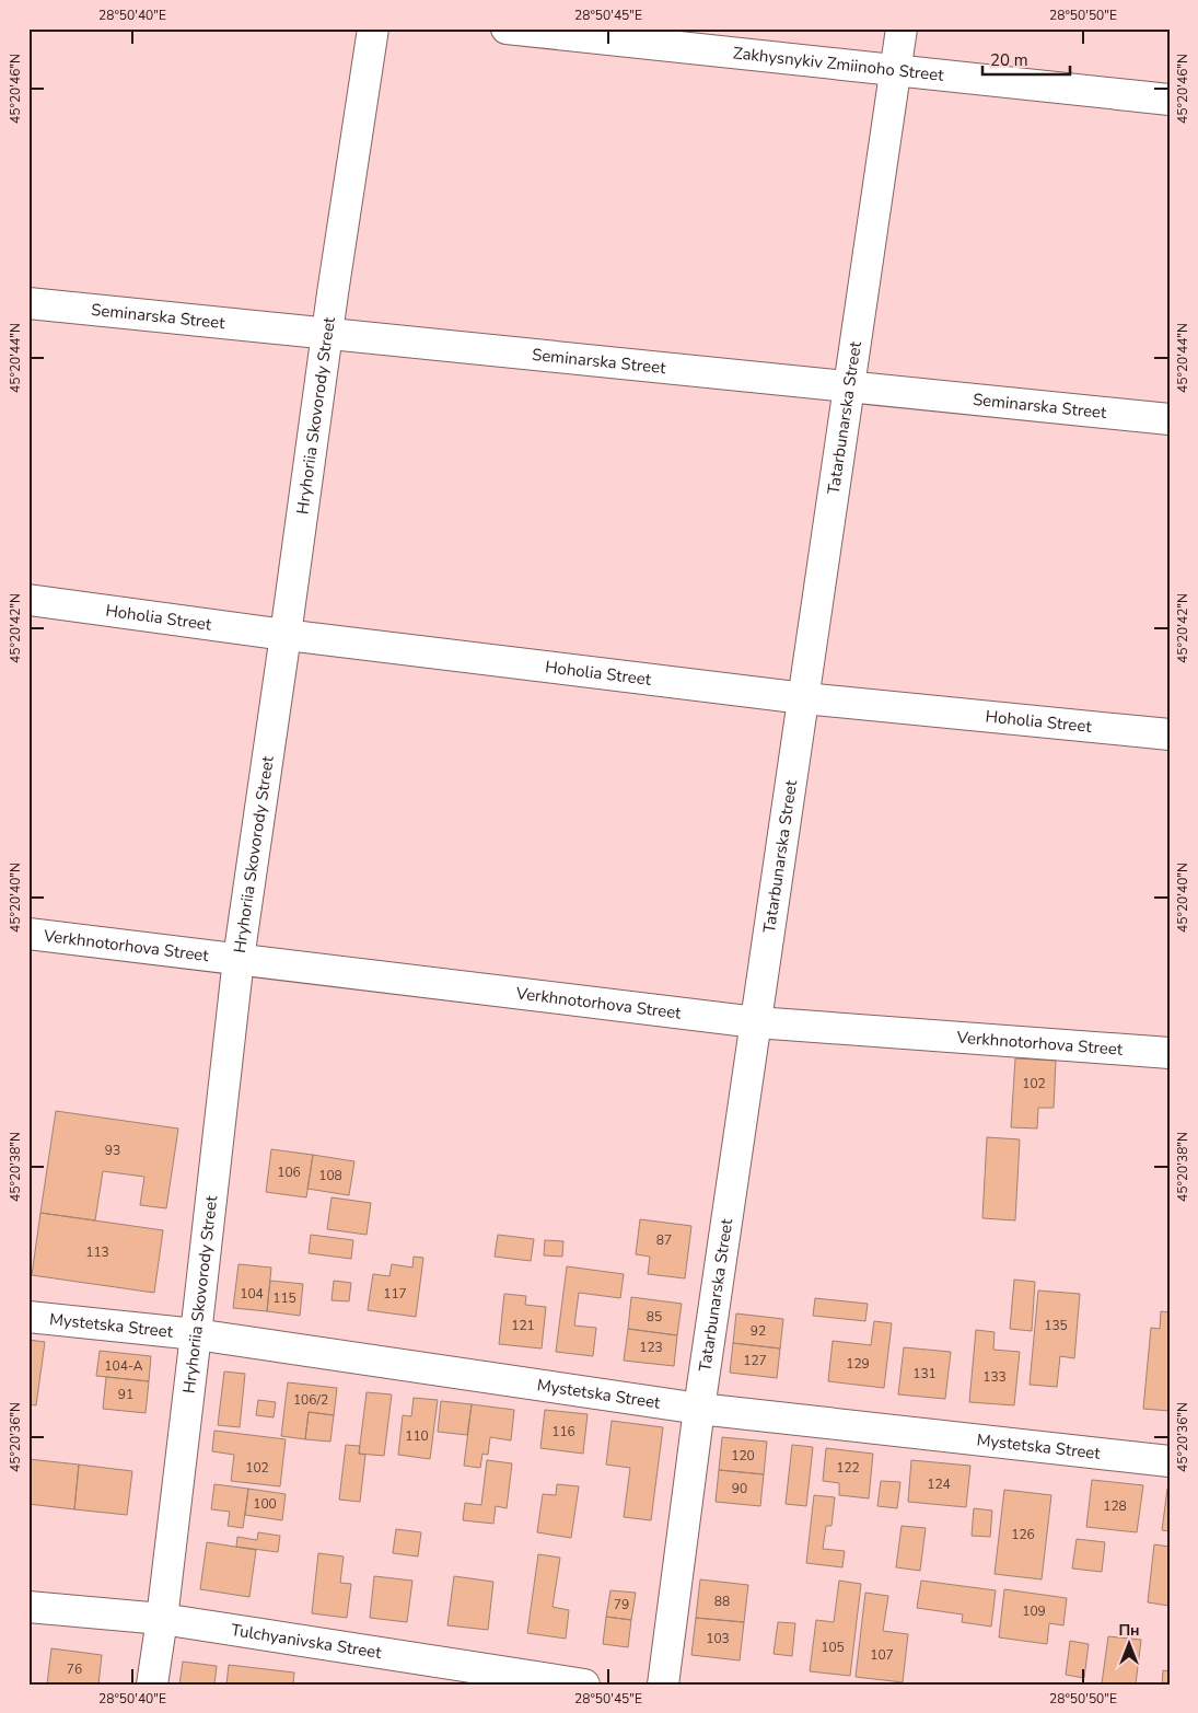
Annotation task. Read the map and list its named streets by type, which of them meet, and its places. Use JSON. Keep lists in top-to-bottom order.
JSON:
{
  "streets": {
    "street": [
      "Zakhysnykiv Zmiinoho Street",
      "Seminarska Street",
      "Hryhoriia Skovorody Street",
      "Tatarbunarska Street",
      "Hoholia Street",
      "Verkhnotorhova Street",
      "Mystetska Street",
      "Tulchyanivska Street"
    ]
  },
  "crossings": [
    ["Zakhysnykiv Zmiinoho Street", "Tatarbunarska Street"],
    ["Seminarska Street", "Hryhoriia Skovorody Street"],
    ["Seminarska Street", "Tatarbunarska Street"],
    ["Hryhoriia Skovorody Street", "Hoholia Street"],
    ["Hryhoriia Skovorody Street", "Verkhnotorhova Street"],
    ["Hryhoriia Skovorody Street", "Mystetska Street"],
    ["Hryhoriia Skovorody Street", "Tulchyanivska Street"],
    ["Tatarbunarska Street", "Hoholia Street"],
    ["Tatarbunarska Street", "Verkhnotorhova Street"],
    ["Tatarbunarska Street", "Mystetska Street"]
  ],
  "house_numbers": [
    "102",
    "93",
    "106",
    "108",
    "87",
    "113",
    "104",
    "117",
    "115",
    "85",
    "121",
    "135",
    "92",
    "123",
    "127",
    "129",
    "104-А",
    "131",
    "133",
    "91",
    "106/2",
    "116",
    "110",
    "120",
    "102",
    "122",
    "124",
    "90",
    "100",
    "128",
    "126",
    "88",
    "79",
    "109",
    "103",
    "105",
    "107",
    "76"
  ],
  "scale_bar": "20 m",
  "north": "top",
  "coordinates": [
    "28°50'40\"E",
    "28°50'45\"E",
    "28°50'50\"E",
    "45°20'46\"N",
    "45°20'44\"N",
    "45°20'42\"N",
    "45°20'40\"N",
    "45°20'38\"N",
    "45°20'36\"N"
  ]
}
